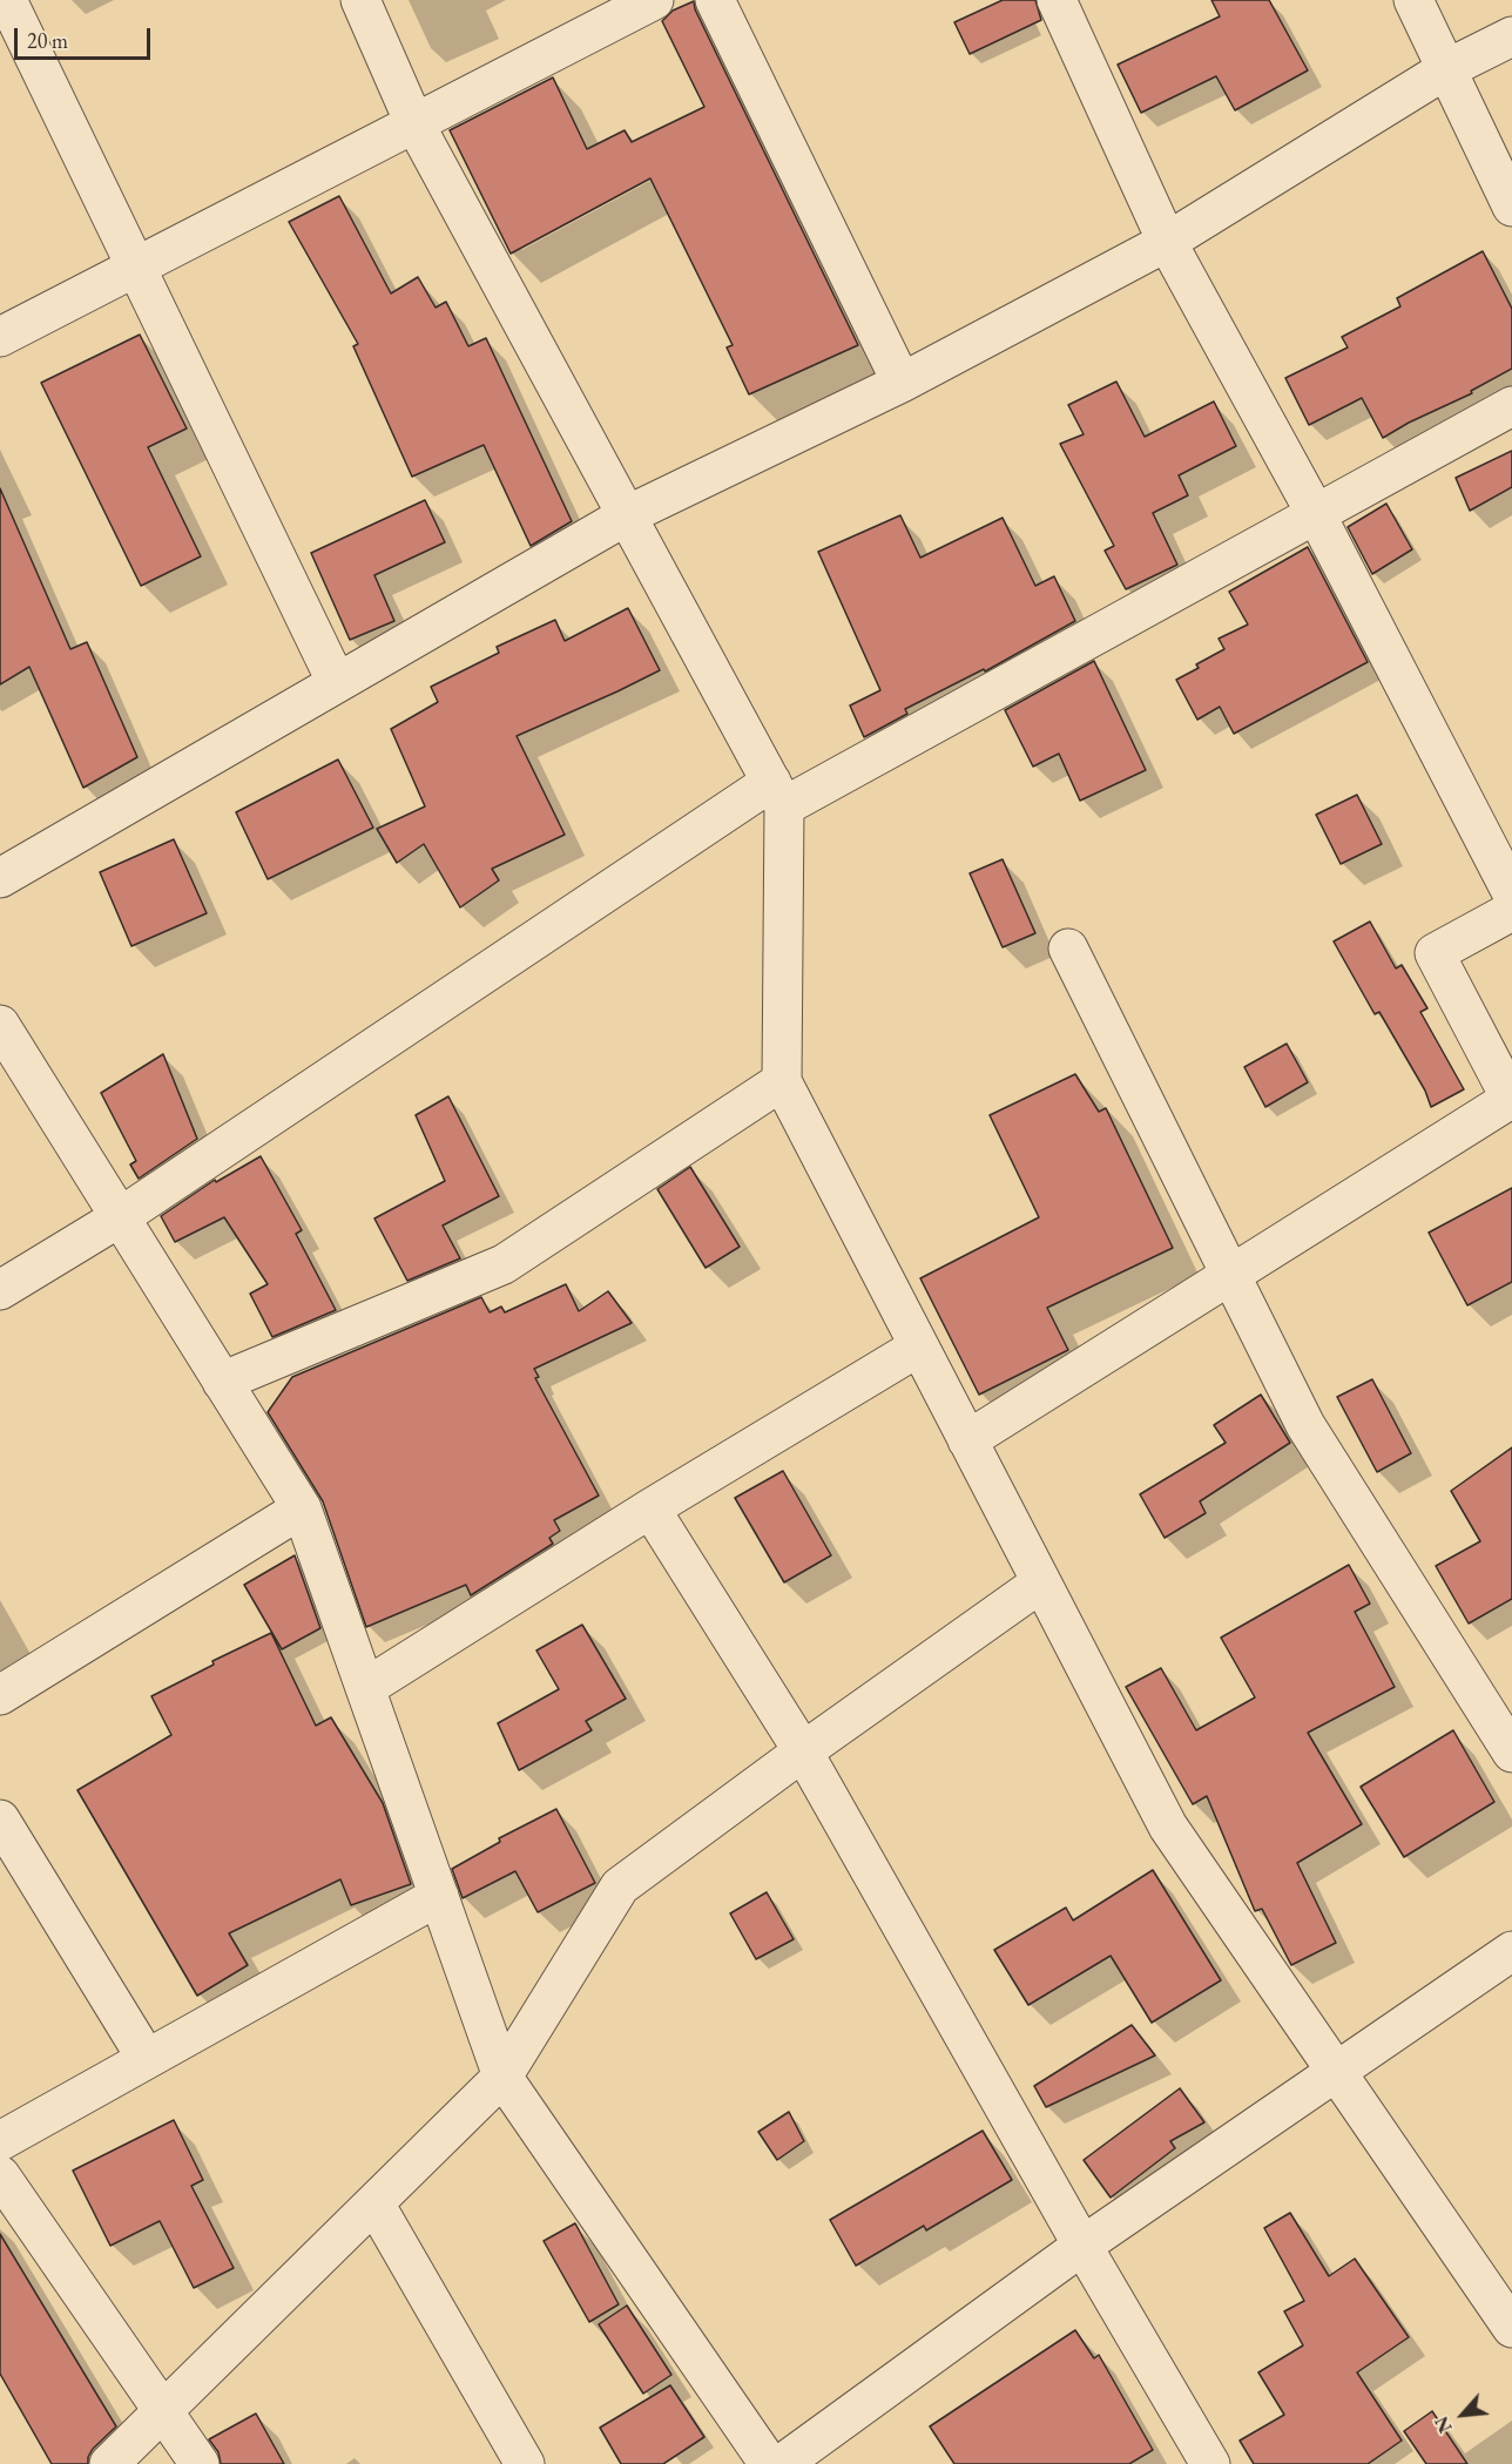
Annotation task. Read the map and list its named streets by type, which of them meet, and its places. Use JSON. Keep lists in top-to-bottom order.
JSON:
{
  "scale_bar": "20 m",
  "north": "bottom left"
}
